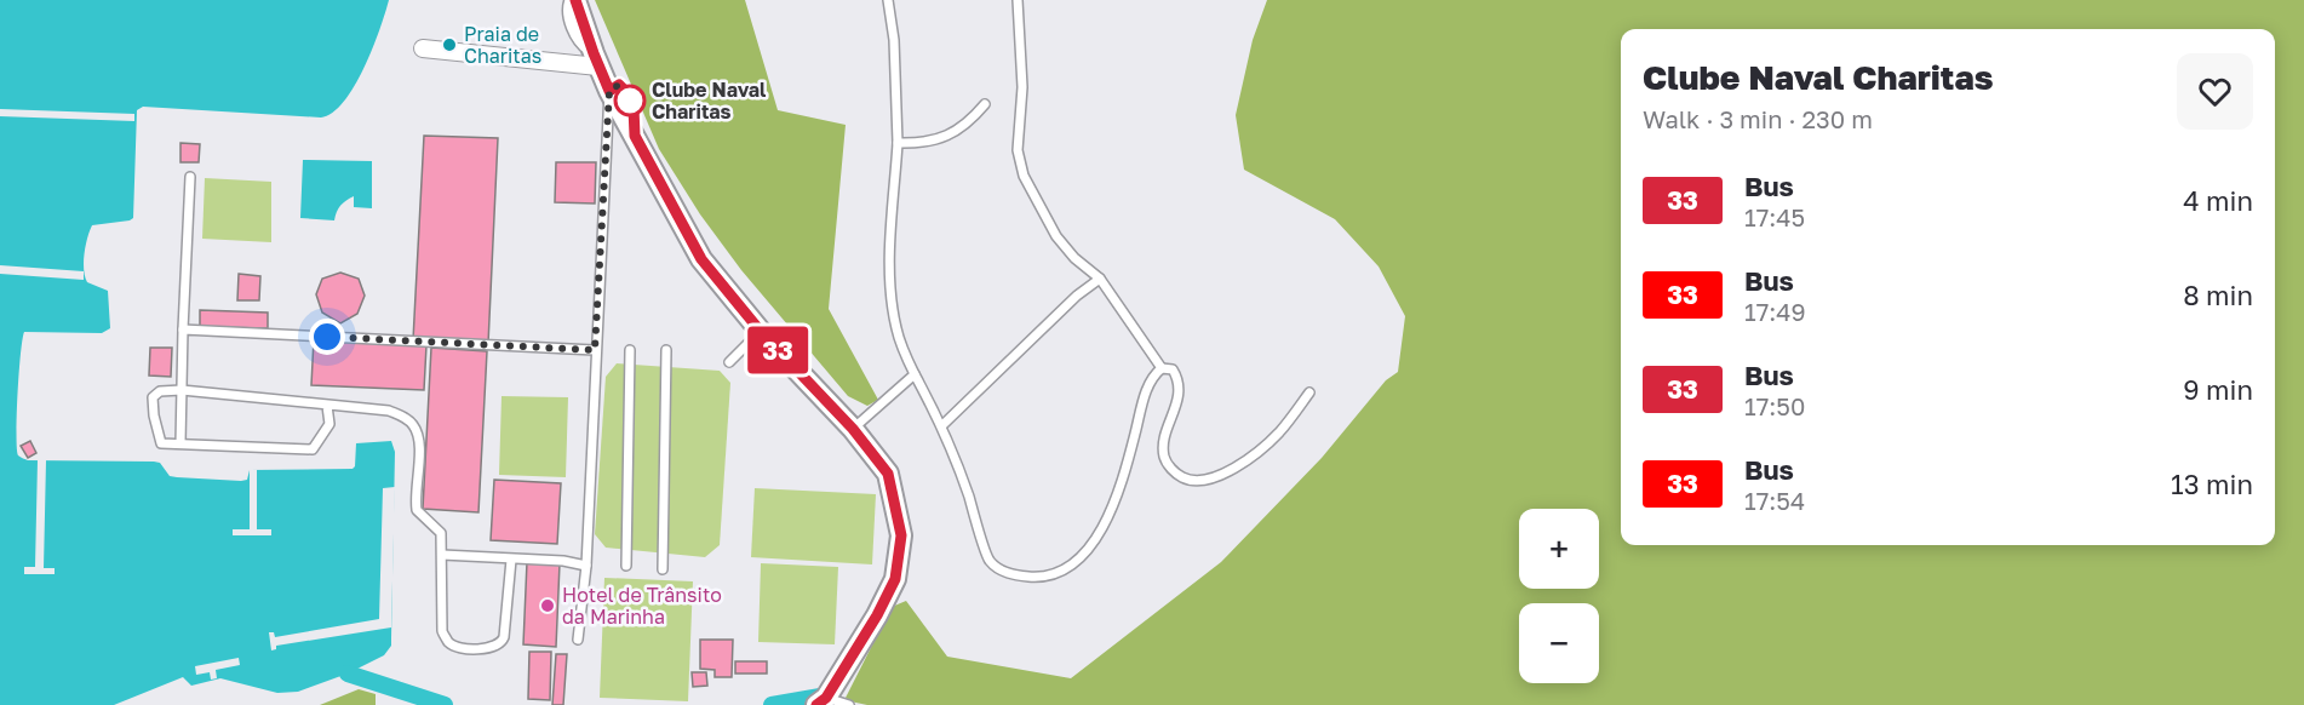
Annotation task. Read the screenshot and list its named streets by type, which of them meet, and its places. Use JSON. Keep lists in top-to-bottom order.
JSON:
{
  "places": ["Praia de Charitas", "Clube Naval Charitas", "Hotel de Trânsito da Marinha"],
  "lines": ["bus line 33"],
  "page": {
    "on_map": "33",
    "heading": ["Clube Naval Charitas", "Walk · 3 min · 230 m"],
    "list": [
      {
        "mark": "33",
        "name": "Bus",
        "note": "17:45",
        "value": "4 min"
      },
      {
        "mark": "33",
        "name": "Bus",
        "note": "17:49",
        "value": "8 min"
      },
      {
        "mark": "33",
        "name": "Bus",
        "note": "17:50",
        "value": "9 min"
      },
      {
        "mark": "33",
        "name": "Bus",
        "note": "17:54",
        "value": "13 min"
      }
    ],
    "map_buttons": ["+", "−"]
  }
}
